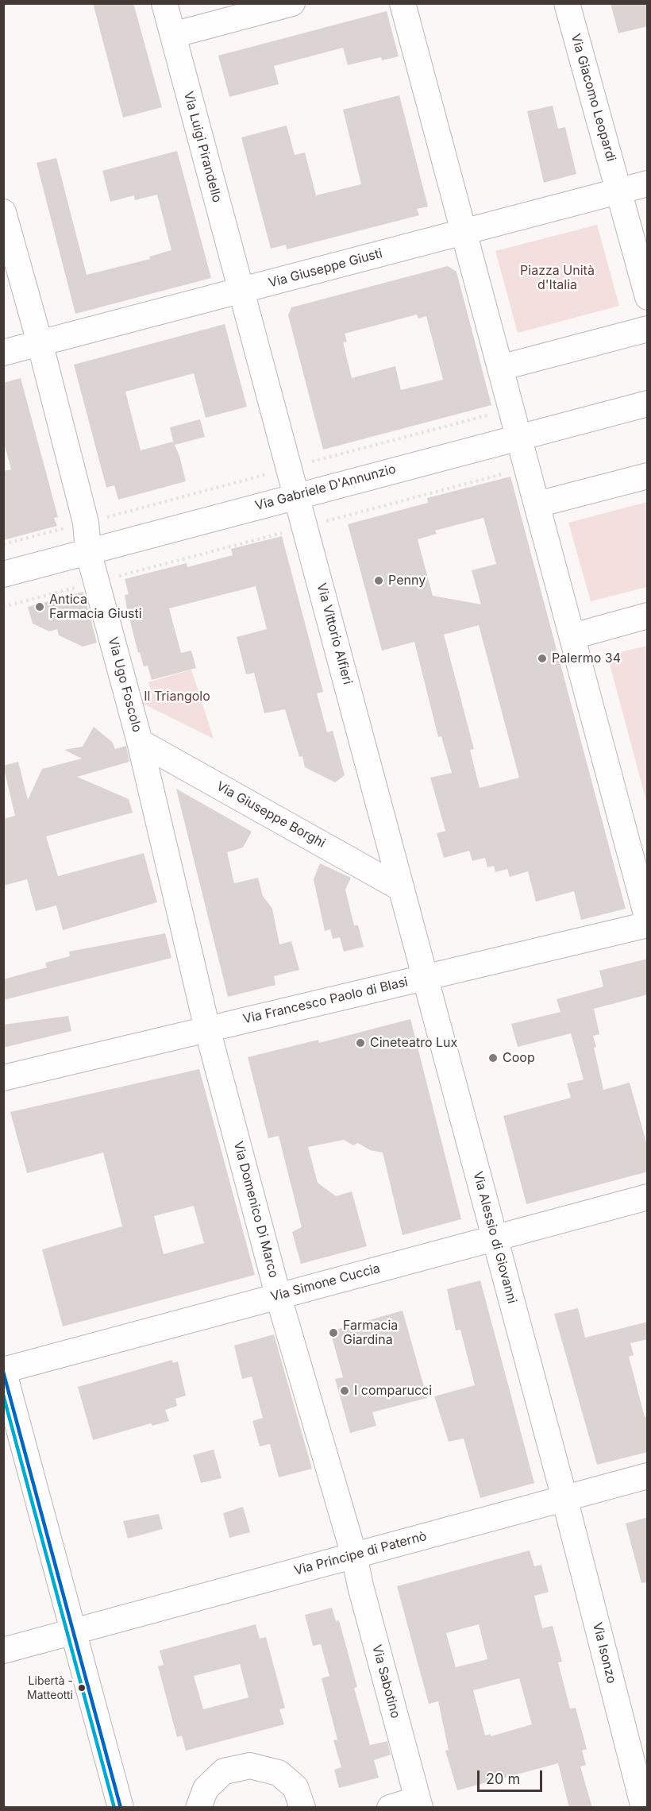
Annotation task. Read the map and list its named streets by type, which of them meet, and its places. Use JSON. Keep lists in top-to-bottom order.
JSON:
{
  "streets": {
    "street": [
      "Via Giacomo Leopardi",
      "Via Luigi Pirandello",
      "Via Giuseppe Giusti",
      "Via Gabriele D'Annunzio",
      "Via Vittorio Alfieri",
      "Via Ugo Foscolo",
      "Via Giuseppe Borghi",
      "Via Francesco Paolo di Blasi",
      "Via Domenico Di Marco",
      "Via Alessio di Giovanni",
      "Via Simone Cuccia",
      "Via Principe di Paternò",
      "Via Isonzo",
      "Via Sabotino"
    ]
  },
  "crossings": [
    ["Via Giacomo Leopardi", "Via Giuseppe Giusti"],
    ["Via Luigi Pirandello", "Via Giuseppe Giusti"],
    ["Via Luigi Pirandello", "Via Vittorio Alfieri"],
    ["Via Giuseppe Giusti", "Via Vittorio Alfieri"],
    ["Via Giuseppe Giusti", "Via Ugo Foscolo"],
    ["Via Gabriele D'Annunzio", "Via Vittorio Alfieri"],
    ["Via Gabriele D'Annunzio", "Via Ugo Foscolo"],
    ["Via Vittorio Alfieri", "Via Giuseppe Borghi"],
    ["Via Vittorio Alfieri", "Via Francesco Paolo di Blasi"],
    ["Via Vittorio Alfieri", "Via Alessio di Giovanni"],
    ["Via Ugo Foscolo", "Via Giuseppe Borghi"],
    ["Via Ugo Foscolo", "Via Francesco Paolo di Blasi"],
    ["Via Ugo Foscolo", "Via Domenico Di Marco"],
    ["Via Francesco Paolo di Blasi", "Via Domenico Di Marco"],
    ["Via Francesco Paolo di Blasi", "Via Alessio di Giovanni"],
    ["Via Domenico Di Marco", "Via Simone Cuccia"],
    ["Via Domenico Di Marco", "Via Principe di Paternò"],
    ["Via Domenico Di Marco", "Via Sabotino"],
    ["Via Alessio di Giovanni", "Via Simone Cuccia"],
    ["Via Alessio di Giovanni", "Via Principe di Paternò"],
    ["Via Alessio di Giovanni", "Via Isonzo"],
    ["Via Principe di Paternò", "Via Isonzo"],
    ["Via Principe di Paternò", "Via Sabotino"]
  ],
  "parks": ["Piazza Unità d'Italia", "Il Triangolo"],
  "places": [
    "Penny",
    "Antica Farmacia Giusti",
    "Palermo 34",
    "Cineteatro Lux",
    "Coop",
    "Farmacia Giardina",
    "I comparucci",
    "Libertà - Matteotti"
  ],
  "scale_bar": "20 m"
}
